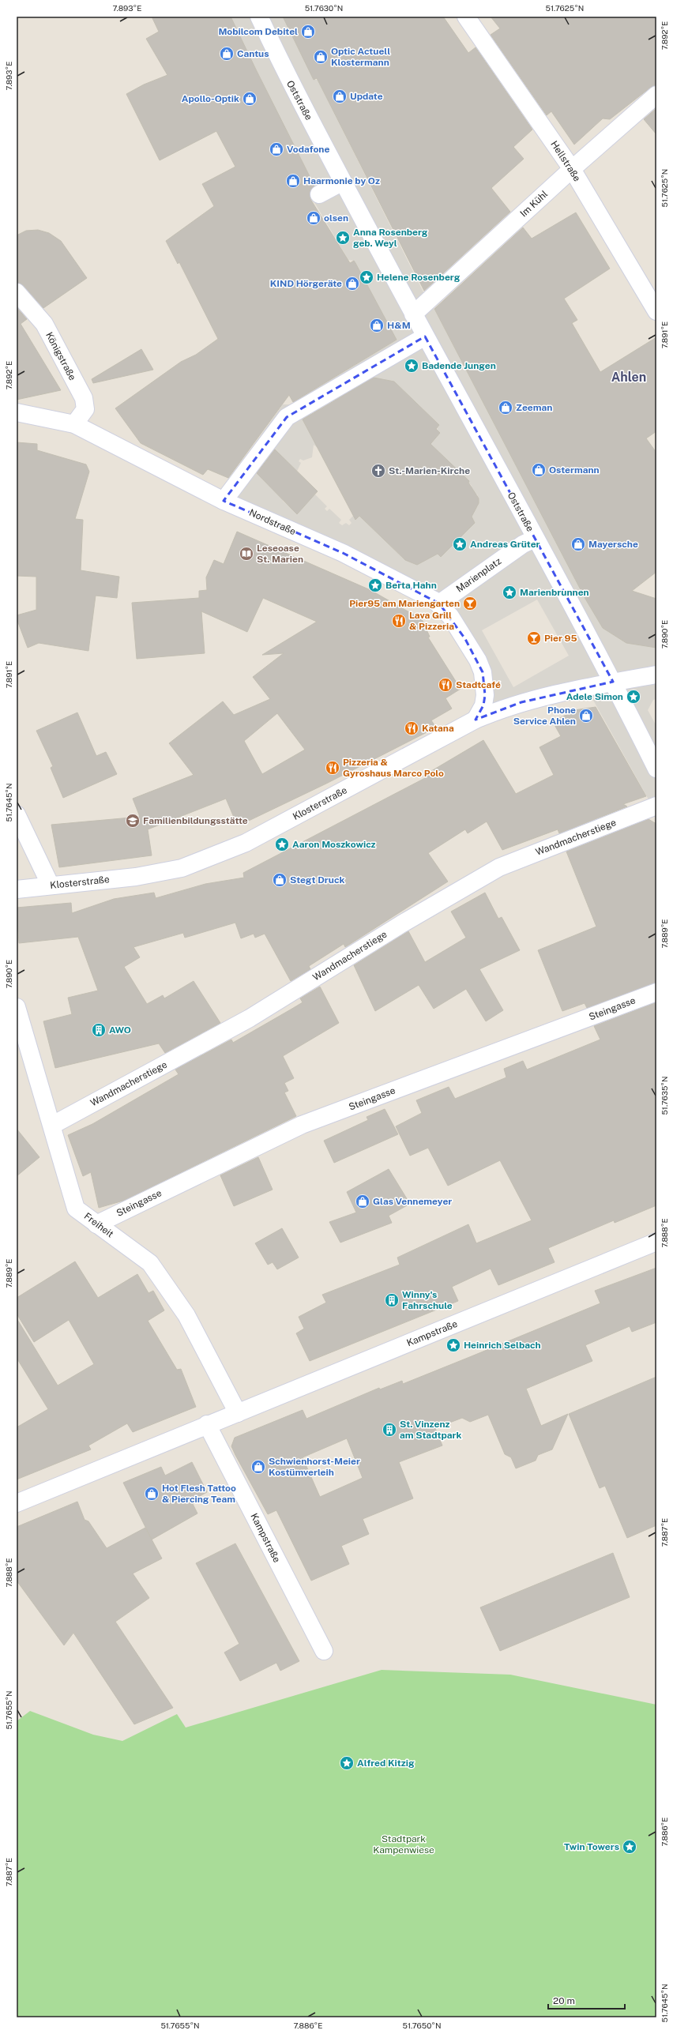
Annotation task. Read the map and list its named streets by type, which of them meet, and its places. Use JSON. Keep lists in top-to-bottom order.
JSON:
{
  "streets": {
    "street": [
      "Oststraße",
      "Hellstraße",
      "Im Kühl",
      "Königstraße",
      "Nordstraße",
      "Marienplatz",
      "Klosterstraße",
      "Wandmacherstiege",
      "Steingasse",
      "Freiheit",
      "Kampstraße"
    ]
  },
  "crossings": [
    ["Oststraße", "Im Kühl"],
    ["Oststraße", "Marienplatz"],
    ["Oststraße", "Klosterstraße"],
    ["Hellstraße", "Im Kühl"],
    ["Königstraße", "Nordstraße"],
    ["Nordstraße", "Marienplatz"],
    ["Nordstraße", "Klosterstraße"],
    ["Wandmacherstiege", "Freiheit"],
    ["Steingasse", "Freiheit"],
    ["Freiheit", "Kampstraße"]
  ],
  "districts": ["Ahlen"],
  "parks": ["Stadtpark Kampenwiese"],
  "places": {
    "shop": [
      "Mobilcom Debitel",
      "Cantus",
      "Optic Actuell Klostermann",
      "Update",
      "Apollo-Optik",
      "Vodafone",
      "Haarmonie by Oz",
      "olsen",
      "KIND Hörgeräte",
      "H&M",
      "Zeeman",
      "Ostermann",
      "Mayersche",
      "Phone Service Ahlen",
      "Stegt Druck",
      "Glas Vennemeyer",
      "Schwienhorst-Meier Kostümverleih",
      "Hot Flesh Tattoo & Piercing Team"
    ],
    "place": [
      "Anna Rosenberg geb. Weyl",
      "Helene Rosenberg",
      "Badende Jungen",
      "Andreas Grüter",
      "Berta Hahn",
      "Marienbrunnen",
      "Adele Simon",
      "Aaron Moszkowicz",
      "Heinrich Selbach",
      "Alfred Kitzig",
      "Twin Towers"
    ],
    "church": ["St.-Marien-Kirche"],
    "library": ["Leseoase St. Marien"],
    "bar": ["Pier95 am Mariengarten", "Pier 95"],
    "restaurant": [
      "Lava Grill & Pizzeria",
      "Stadtcafé",
      "Katana",
      "Pizzeria & Gyroshaus Marco Polo"
    ],
    "school or university": ["Familienbildungsstätte"],
    "building": ["AWO", "Winny's Fahrschule", "St. Vinzenz am Stadtpark"]
  },
  "scale_bar": "20 m",
  "coordinates": [
    "7.893°E",
    "51.7630°N",
    "51.7625°N",
    "7.892°E",
    "7.891°E",
    "7.890°E",
    "51.7645°N",
    "7.889°E",
    "51.7635°N",
    "7.888°E",
    "7.887°E",
    "51.7655°N",
    "7.886°E",
    "51.7650°N"
  ]
}
